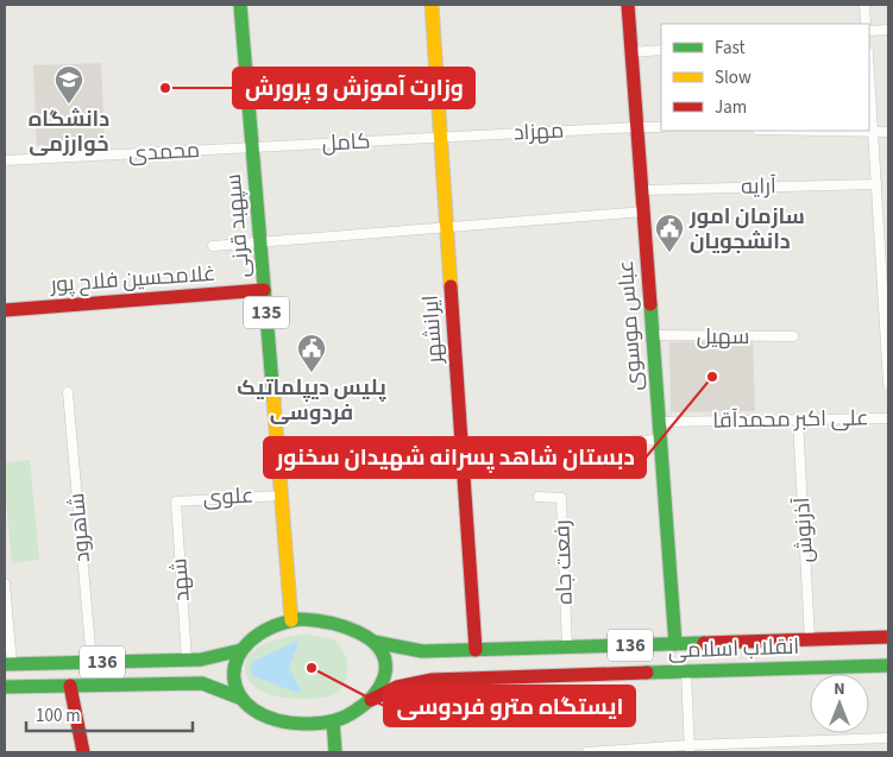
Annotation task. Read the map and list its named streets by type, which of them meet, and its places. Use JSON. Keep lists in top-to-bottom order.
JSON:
{
  "streets": {
    "main road": [
      "سپهبد قرنی",
      "غلامحسین فلاح‌ پور",
      "135",
      "عباس موسوی",
      "ایرانشهر",
      "136",
      "انقلاب اسلامی"
    ],
    "street": [
      "مهزاد",
      "کامل",
      "محمدی",
      "آرایه",
      "سهیل",
      "علی اکبر محمدآقا",
      "علوی",
      "شاهرود",
      "آذرنوش",
      "رفعت جاه",
      "شهد"
    ]
  },
  "crossings": [
    ["مهزاد", "کامل"],
    ["مهزاد", "عباس موسوی"],
    ["مهزاد", "ایرانشهر"],
    ["کامل", "محمدی"],
    ["کامل", "سپهبد قرنی"],
    ["کامل", "ایرانشهر"],
    ["محمدی", "سپهبد قرنی"],
    ["آرایه", "عباس موسوی"],
    ["سپهبد قرنی", "غلامحسین فلاح‌ پور"],
    ["سپهبد قرنی", "علوی"],
    ["سپهبد قرنی", "136"],
    ["سپهبد قرنی", "انقلاب اسلامی"],
    ["عباس موسوی", "سهیل"],
    ["عباس موسوی", "علی اکبر محمدآقا"],
    ["عباس موسوی", "انقلاب اسلامی"],
    ["ایرانشهر", "انقلاب اسلامی"],
    ["علی اکبر محمدآقا", "آذرنوش"],
    ["علوی", "شهد"],
    ["شاهرود", "136"],
    ["آذرنوش", "انقلاب اسلامی"],
    ["رفعت جاه", "انقلاب اسلامی"],
    ["شهد", "136"],
    ["136", "انقلاب اسلامی"]
  ],
  "places": {
    "other": ["وزارت آموزش و پرورش", "دبستان شاهد پسرانه شهیدان سخنور", "ایستگاه مترو فردوسی"],
    "school or university": ["دانشگاه خوارزمی"],
    "public building": ["سازمان امور دانشجویان", "پلیس دیپلماتیک فردوسی"]
  },
  "legend": ["Fast", "Slow", "Jam"],
  "scale_bar": "100 m",
  "north": "top"
}
